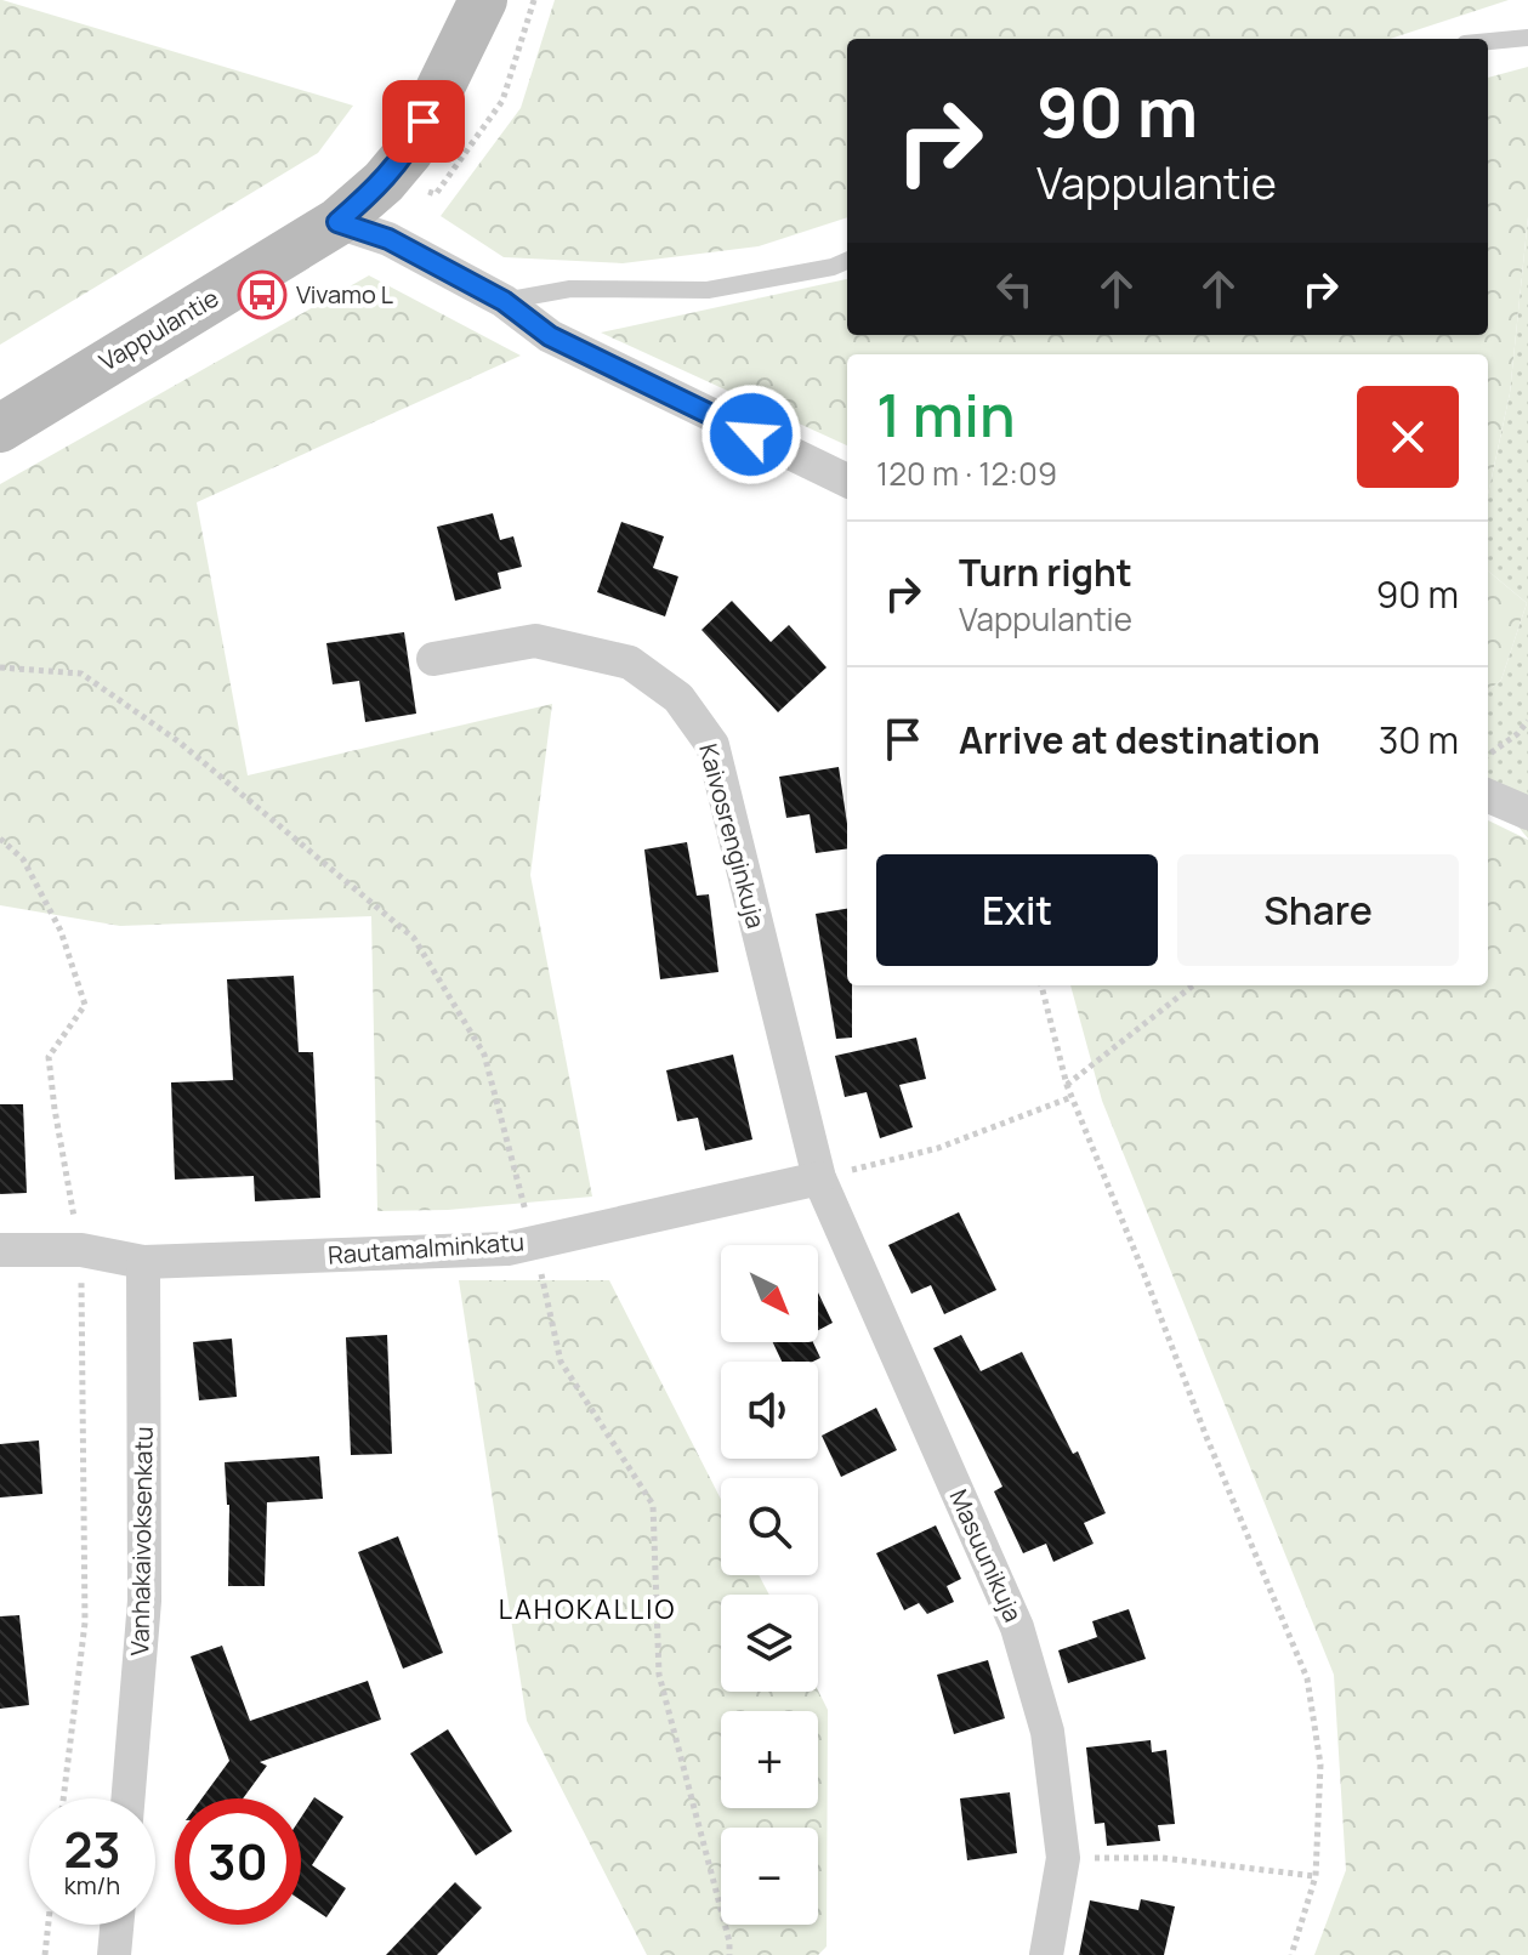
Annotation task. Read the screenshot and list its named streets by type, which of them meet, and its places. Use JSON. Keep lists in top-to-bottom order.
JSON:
{
  "streets": {
    "street": [
      "Vappulantie",
      "Kaivosrenginkuja",
      "Rautamalminkatu",
      "Vanhakaivoksenkatu",
      "Masuunikuja"
    ]
  },
  "crossings": [
    ["Kaivosrenginkuja", "Rautamalminkatu"],
    ["Kaivosrenginkuja", "Masuunikuja"],
    ["Rautamalminkatu", "Vanhakaivoksenkatu"],
    ["Rautamalminkatu", "Masuunikuja"]
  ],
  "districts": ["LAHOKALLIO"],
  "places": {
    "bus stop": ["Vivamo L"]
  },
  "north": "bottom right",
  "page": {
    "turn": ["90 m", "Vappulantie"],
    "heading": ["1 min", "120 m · 12:09"],
    "list": [
      {
        "name": "Turn right",
        "note": "Vappulantie",
        "value": "90 m"
      },
      {
        "name": "Arrive at destination",
        "value": "30 m"
      }
    ],
    "buttons": ["Exit", "Share"],
    "map_buttons": ["+", "−"],
    "speed": "23 km/h",
    "limit": "30"
  }
}
